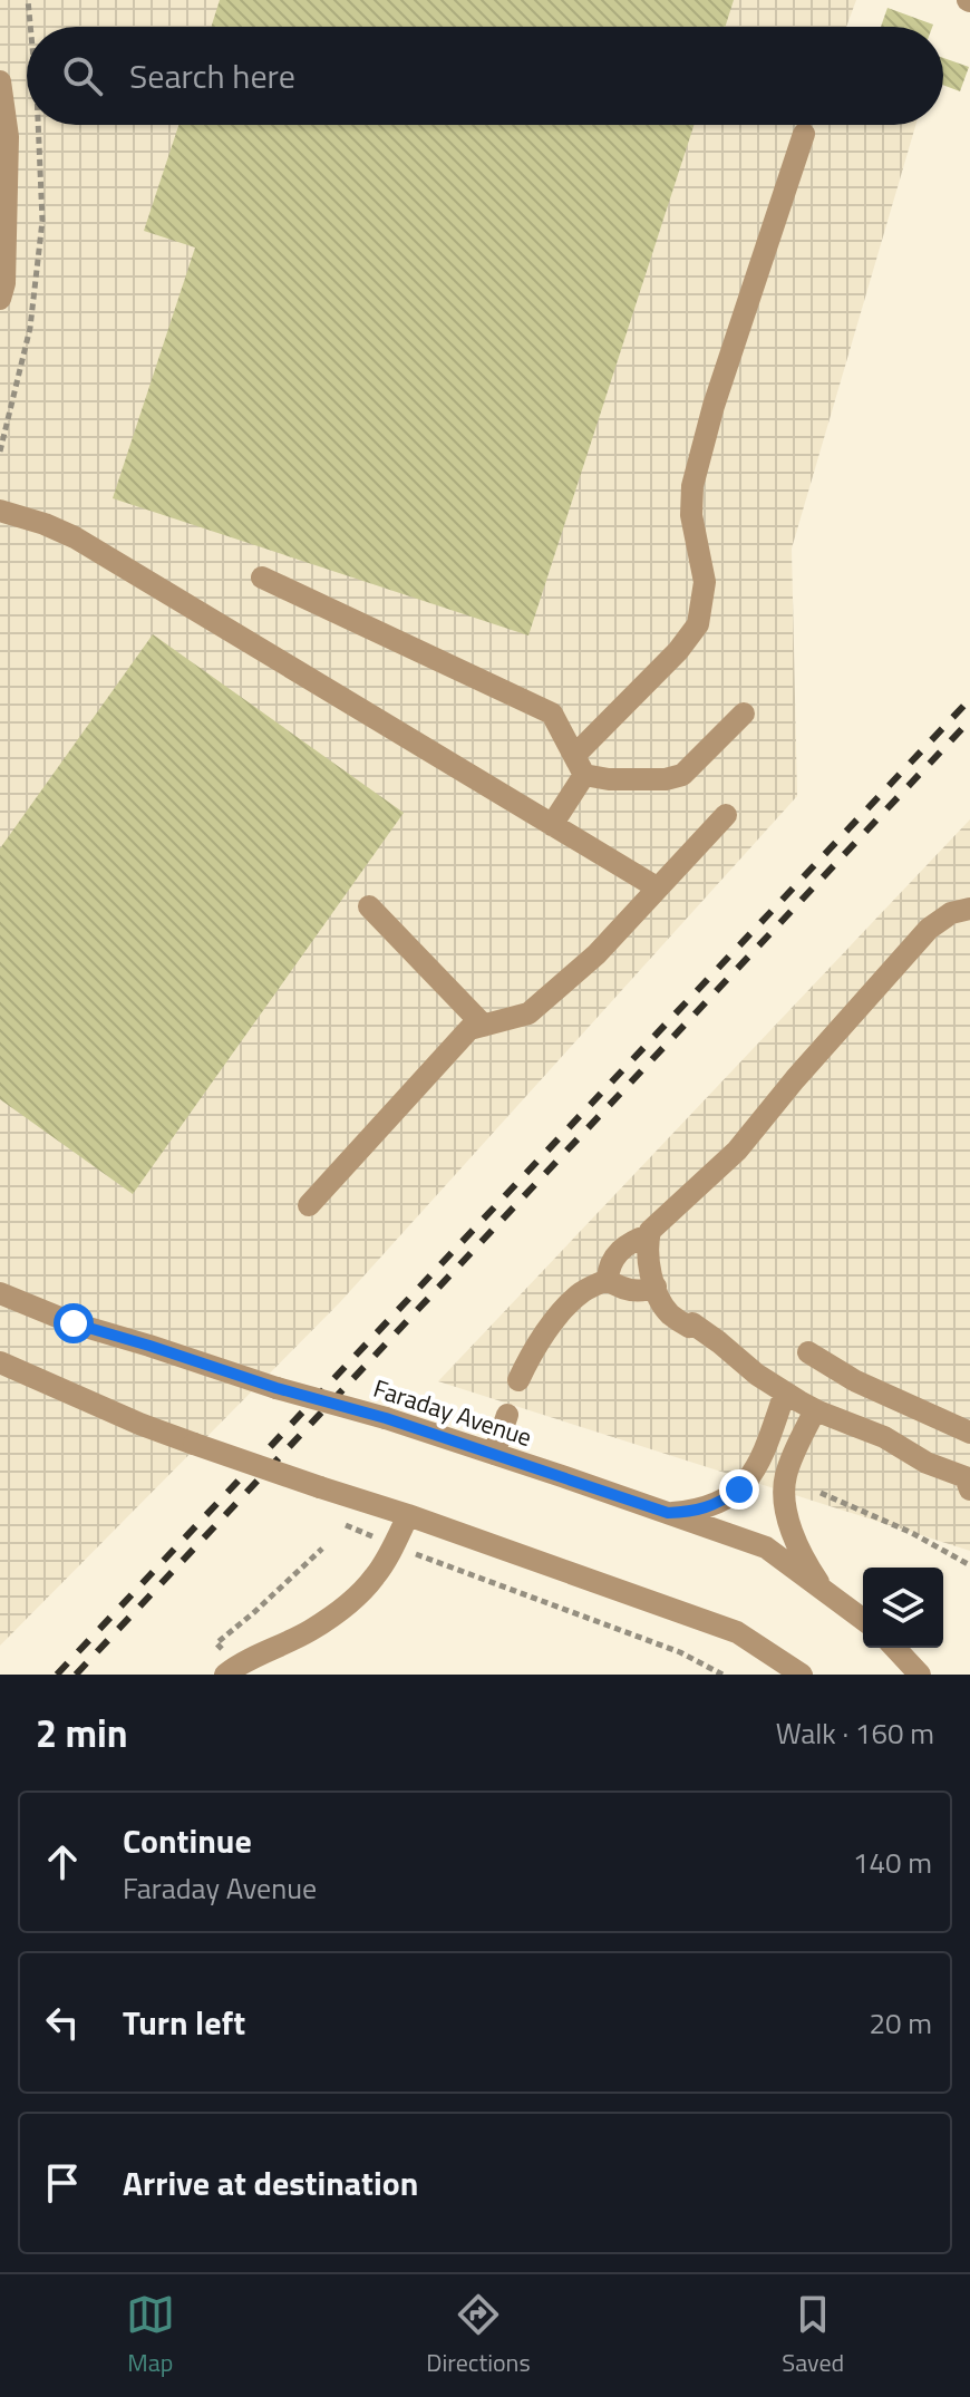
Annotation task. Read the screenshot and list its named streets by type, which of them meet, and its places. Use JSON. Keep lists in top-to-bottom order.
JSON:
{
  "streets": {
    "street": ["Faraday Avenue"]
  },
  "page": {
    "search": "Search here",
    "heading": ["2 min", "Walk · 160 m"],
    "list": [
      ["Continue", "Faraday Avenue", "140 m"],
      ["Turn left", "20 m"],
      "Arrive at destination"
    ],
    "nav": ["Map", "Directions", "Saved"]
  }
}
